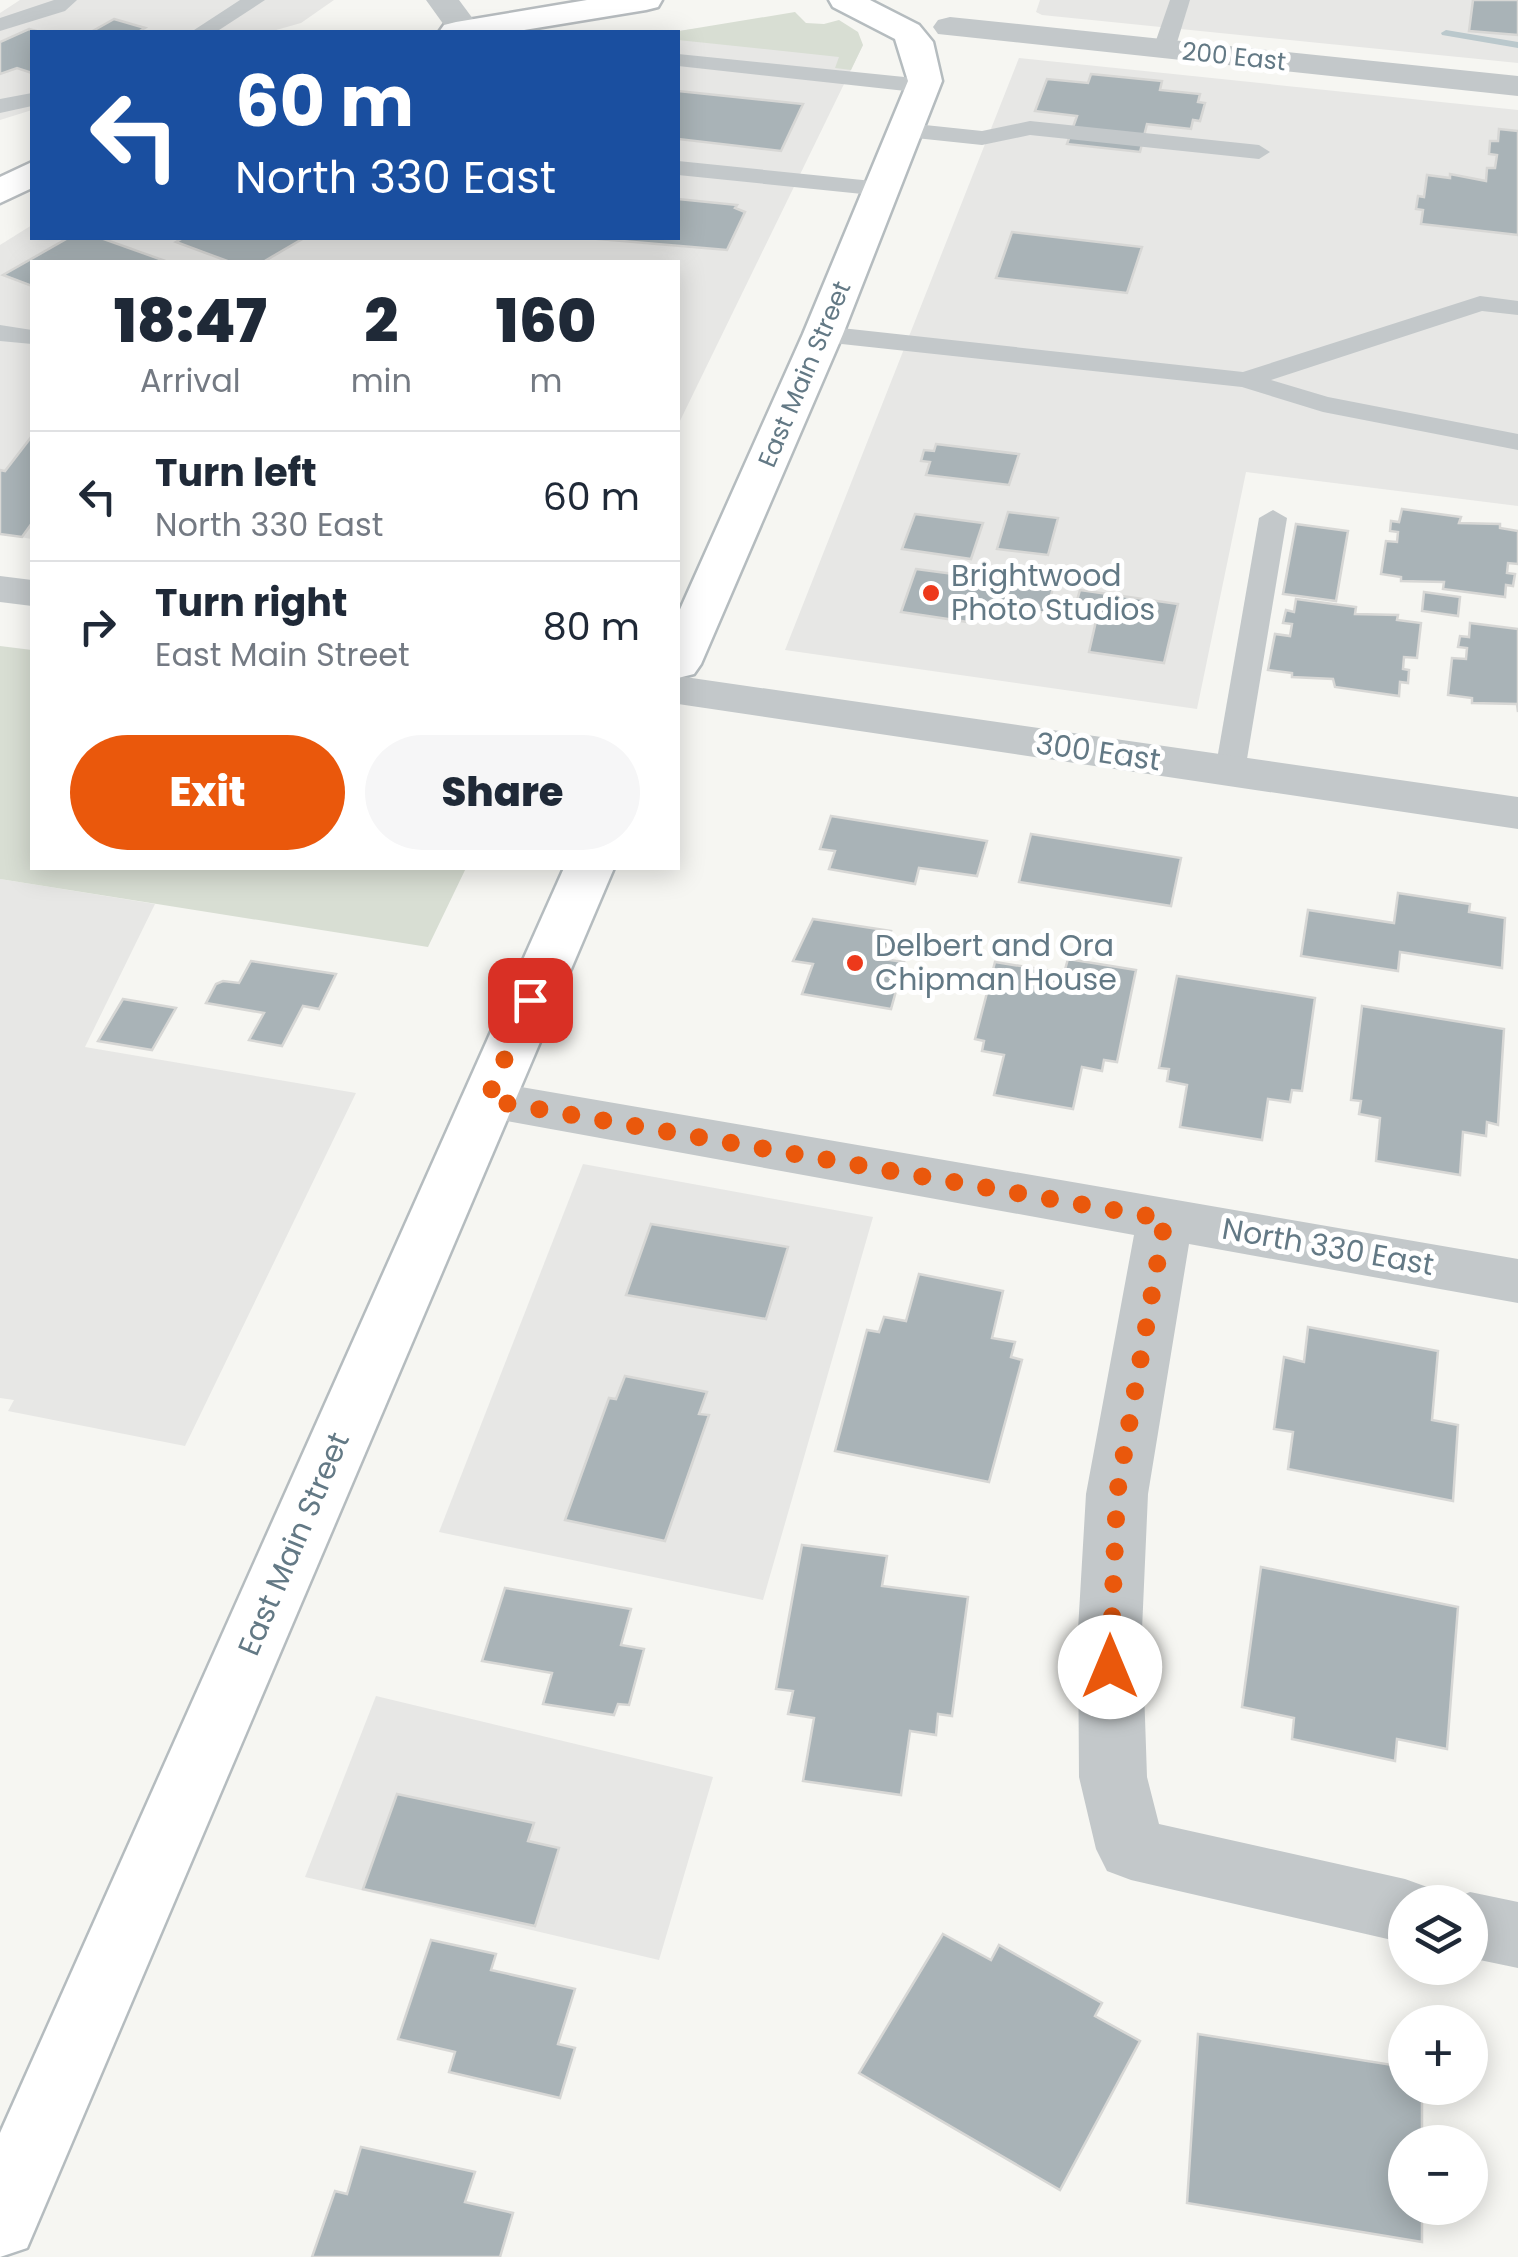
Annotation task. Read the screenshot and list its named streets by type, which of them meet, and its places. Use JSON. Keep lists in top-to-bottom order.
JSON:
{
  "streets": {
    "main road": ["East Main Street"],
    "street": ["200 East", "300 East", "North 330 East"]
  },
  "crossings": [
    ["200 East", "East Main Street"],
    ["East Main Street", "North 330 East"]
  ],
  "places": ["Brightwood Photo Studios", "Delbert and Ora Chipman House"],
  "page": {
    "turn": ["60 m", "North 330 East"],
    "eta": [
      "18:47",
      "Arrival",
      "2",
      "min",
      "160",
      "m"
    ],
    "list": [
      {
        "name": "Turn left",
        "note": "North 330 East",
        "value": "60 m"
      },
      {
        "name": "Turn right",
        "note": "East Main Street",
        "value": "80 m"
      }
    ],
    "buttons": ["Exit", "Share"],
    "map_buttons": ["+", "−"]
  }
}
